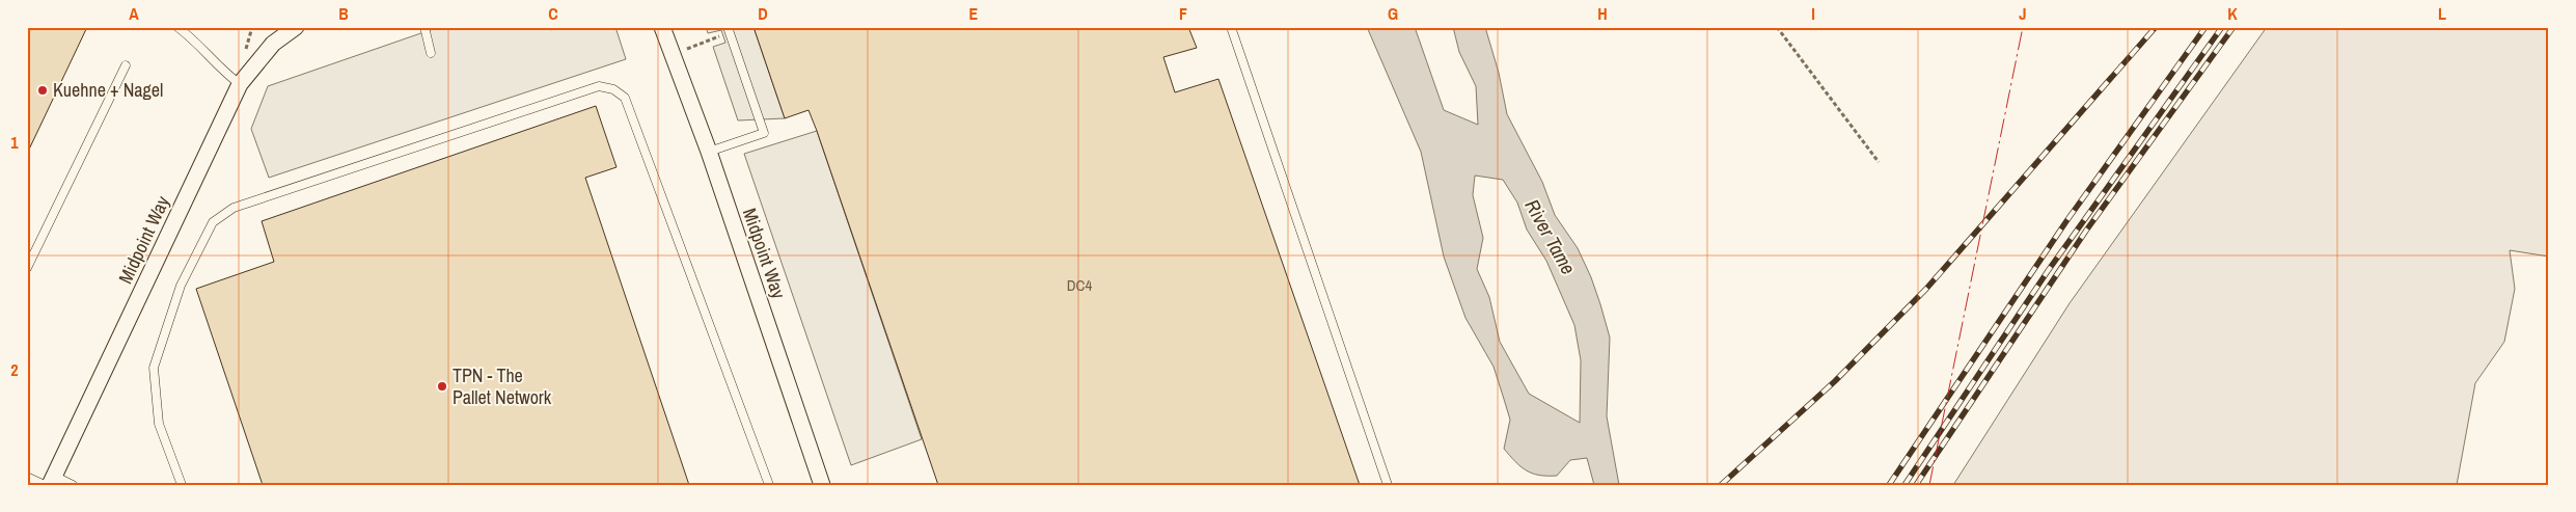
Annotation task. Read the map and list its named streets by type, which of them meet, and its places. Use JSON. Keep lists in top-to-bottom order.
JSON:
{
  "streets": {
    "street": ["Midpoint Way"]
  },
  "water": ["River Tame"],
  "places": ["Kuehne + Nagel", "TPN - The Pallet Network"],
  "house_numbers": ["DC4"],
  "grid": {
    "columns": [
      "A",
      "B",
      "C",
      "D",
      "E",
      "F",
      "G",
      "H",
      "I",
      "J",
      "K",
      "L"
    ],
    "rows": ["1", "2"]
  }
}
